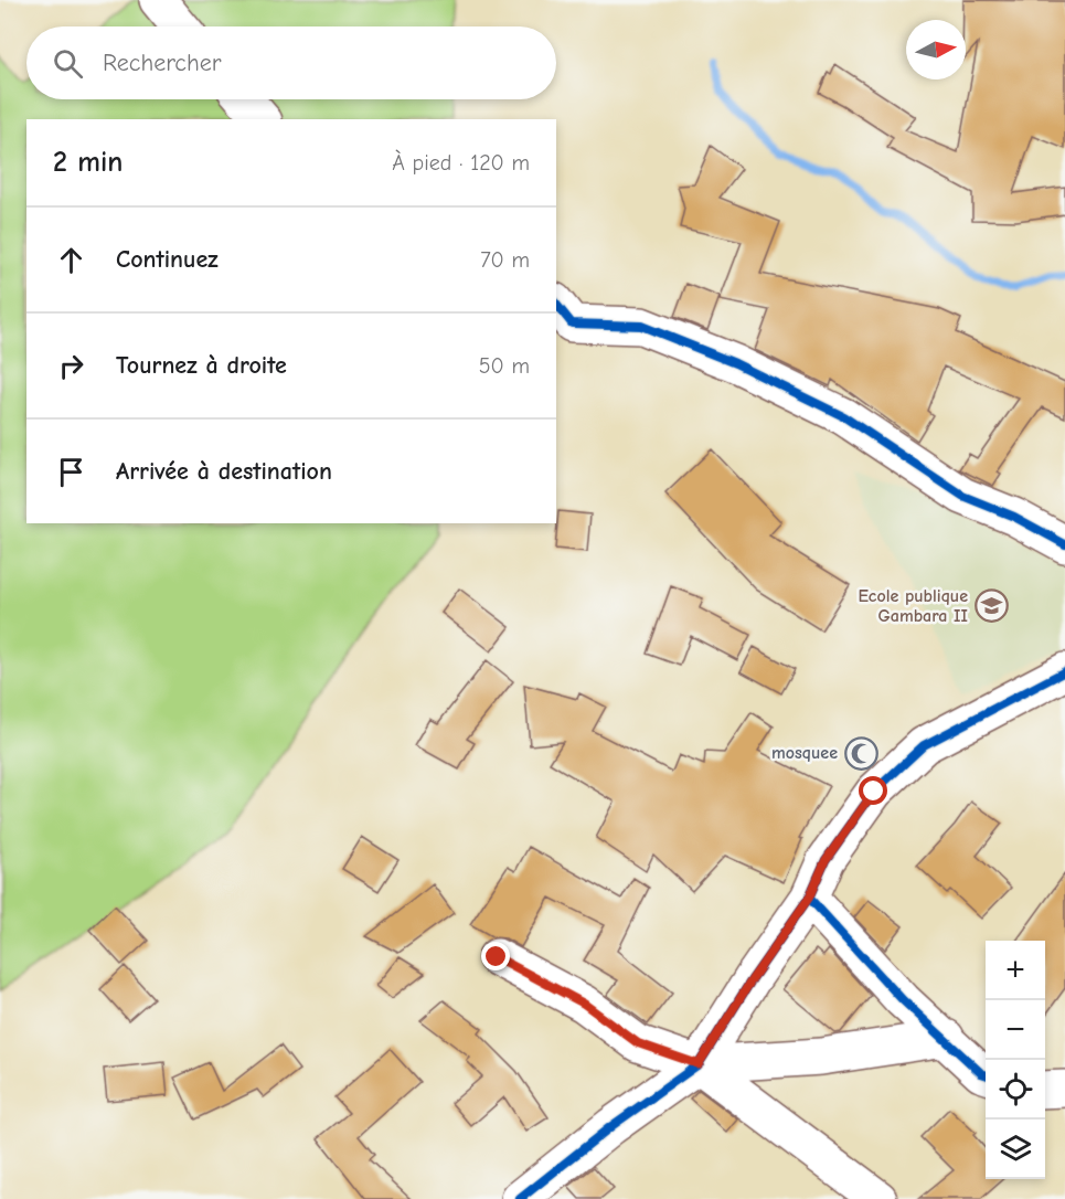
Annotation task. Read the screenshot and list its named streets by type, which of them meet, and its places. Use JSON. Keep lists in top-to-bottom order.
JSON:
{
  "places": {
    "school or university": ["Ecole publique Gambara II"],
    "mosque": ["mosquee"]
  },
  "north": "right",
  "page": {
    "search": "Rechercher",
    "heading": ["2 min", "À pied · 120 m"],
    "list": [
      ["Continuez", "70 m"],
      ["Tournez à droite", "50 m"],
      "Arrivée à destination"
    ],
    "map_buttons": ["+", "−"]
  }
}
